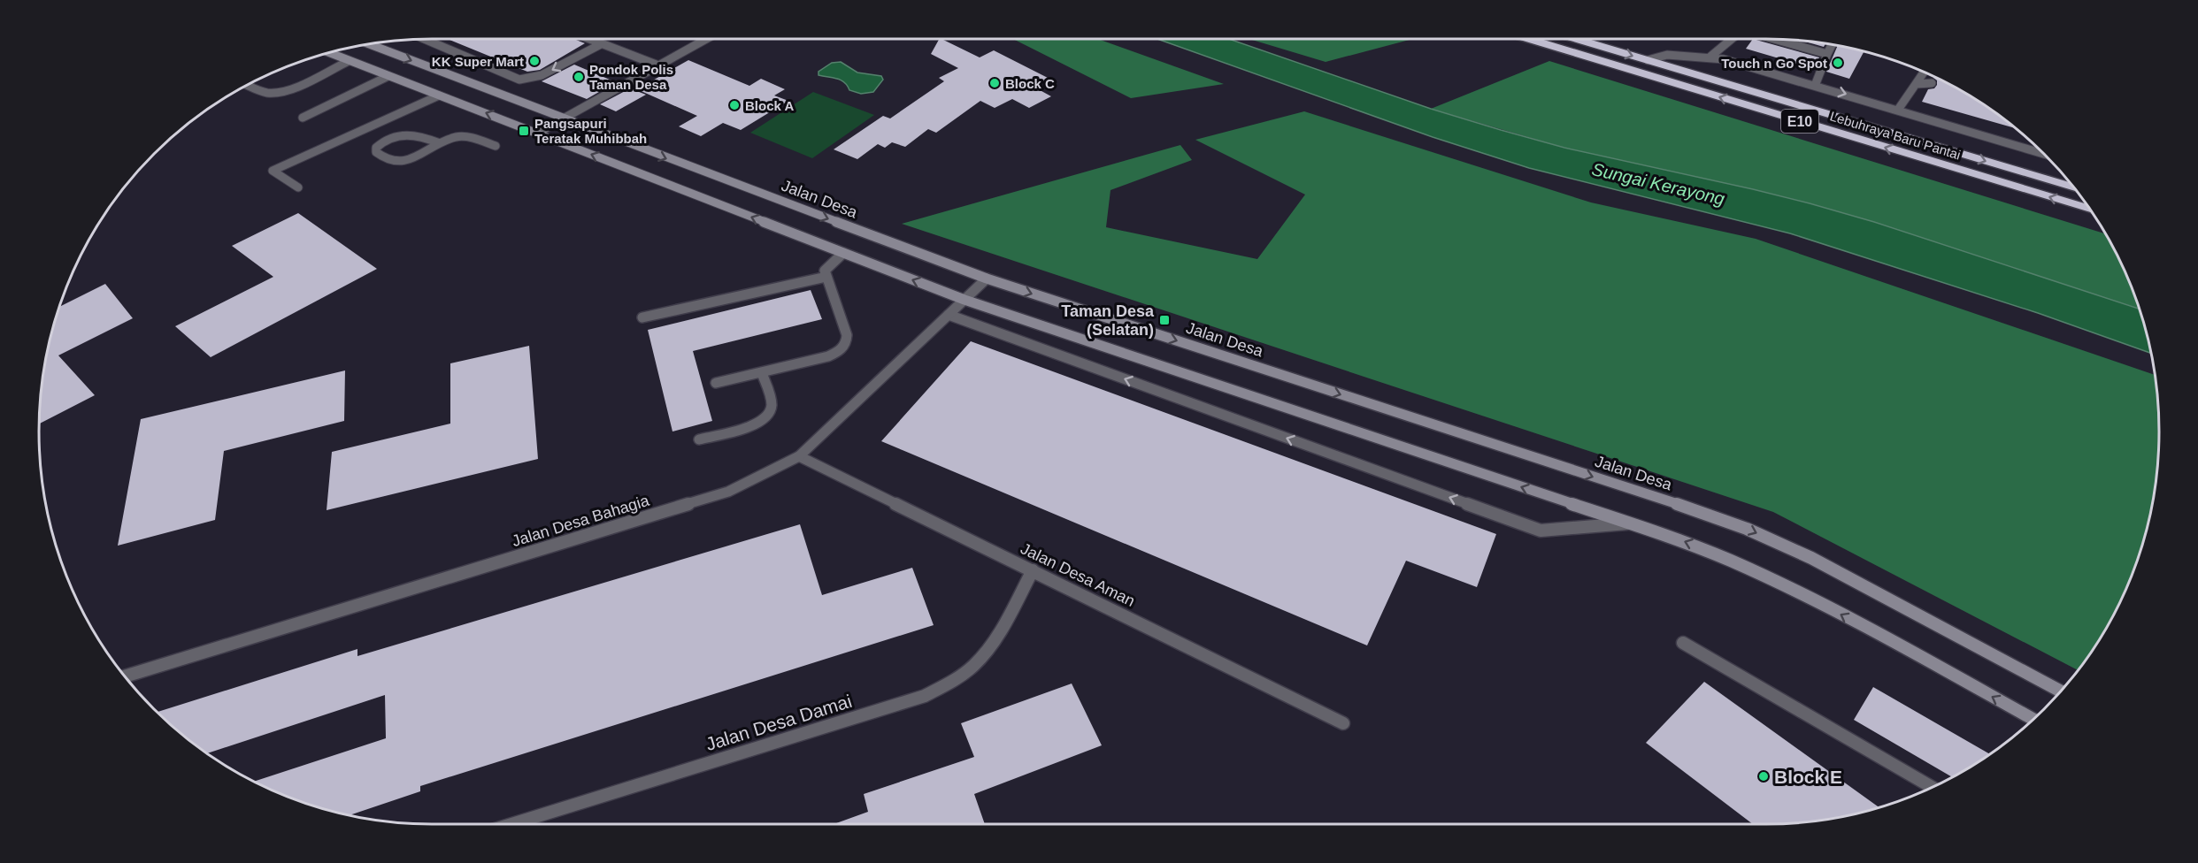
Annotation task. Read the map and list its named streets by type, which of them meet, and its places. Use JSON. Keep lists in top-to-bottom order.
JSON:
{
  "streets": {
    "highway": ["E10", "Lebuhraya Baru Pantai"],
    "main road": ["Jalan Desa"],
    "street": ["Jalan Desa Bahagia", "Jalan Desa Aman", "Jalan Desa Damai"]
  },
  "crossings": [
    ["Jalan Desa", "Jalan Desa Bahagia"],
    ["Jalan Desa Bahagia", "Jalan Desa Aman"],
    ["Jalan Desa Aman", "Jalan Desa Damai"]
  ],
  "water": ["Sungai Kerayong"],
  "places": {
    "other": [
      "KK Super Mart",
      "Touch n Go Spot",
      "Pondok Polis Taman Desa",
      "Block C",
      "Block A",
      "Block E"
    ],
    "transit": ["Pangsapuri Teratak Muhibbah", "Taman Desa (Selatan)"]
  }
}
